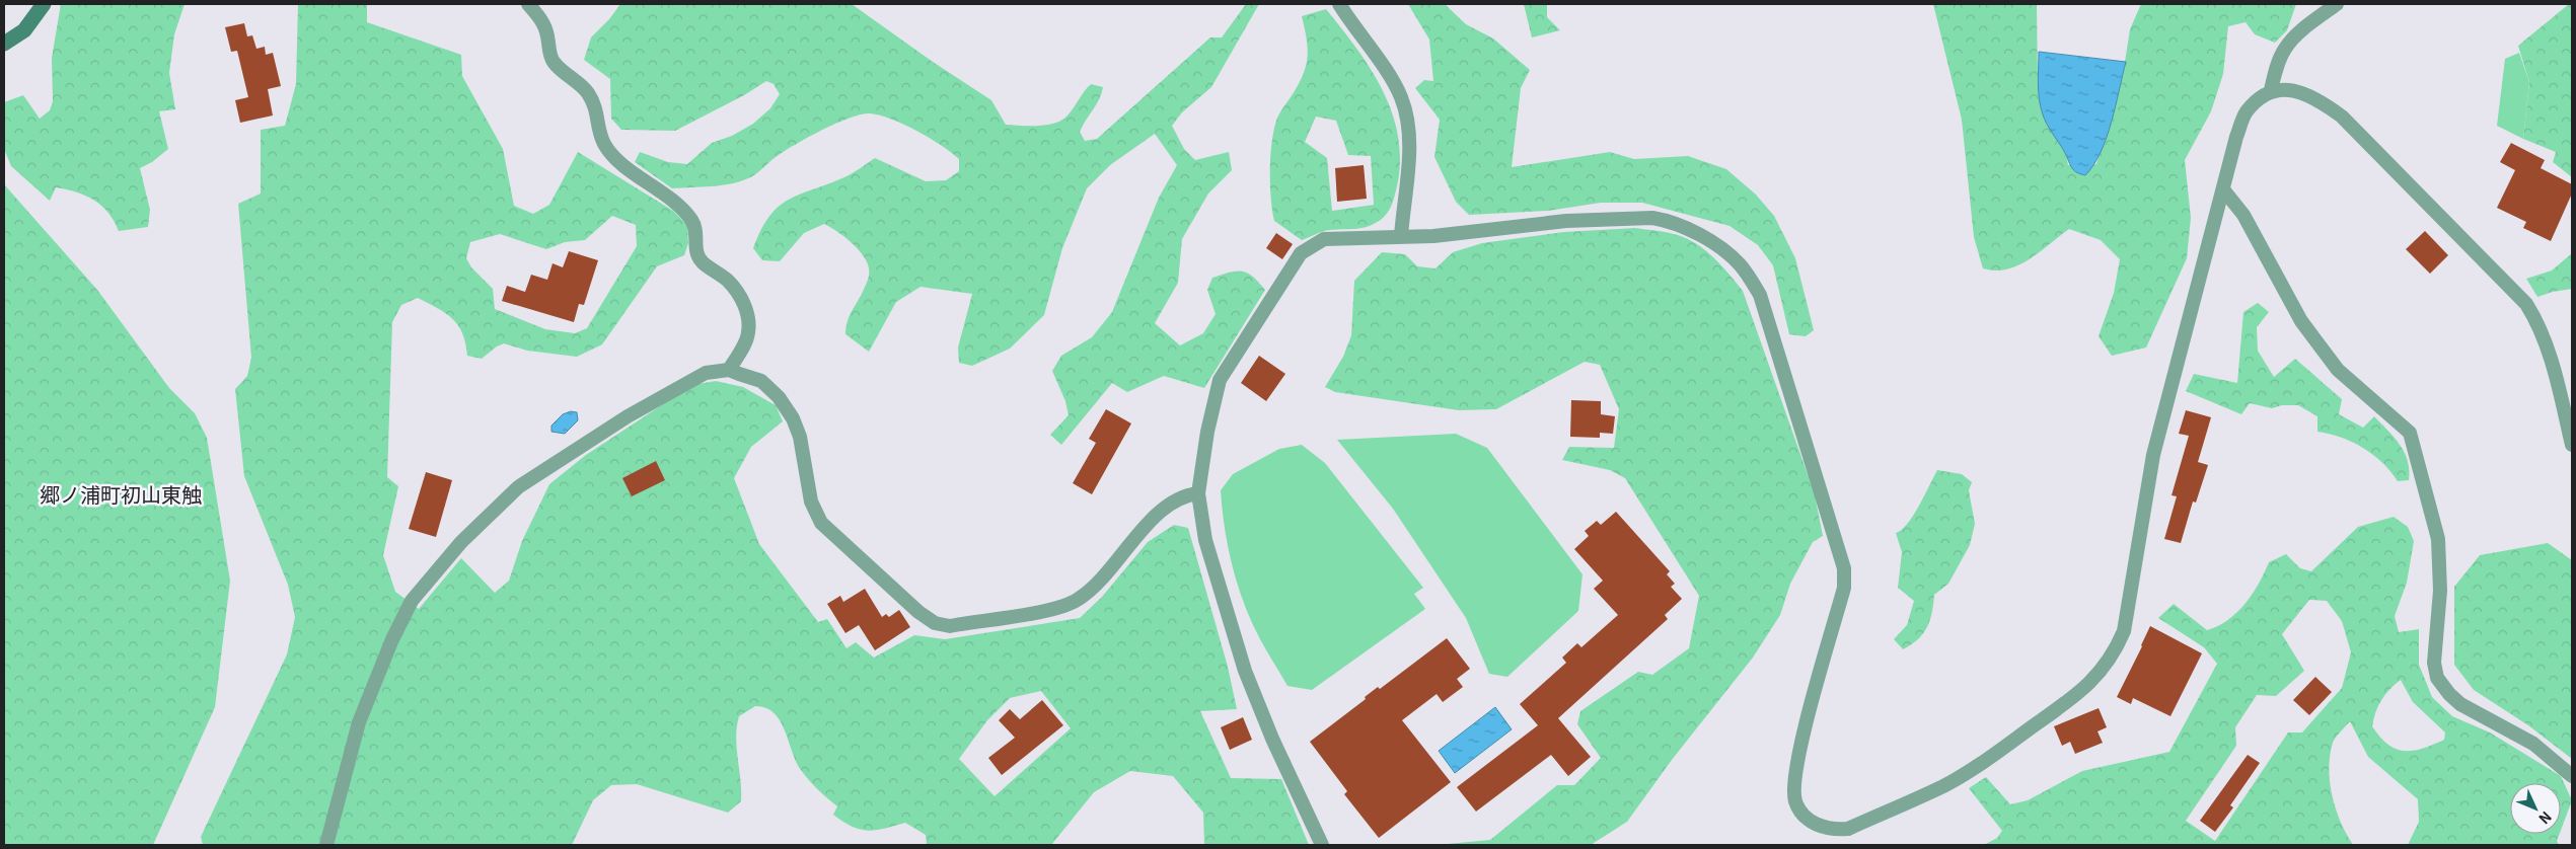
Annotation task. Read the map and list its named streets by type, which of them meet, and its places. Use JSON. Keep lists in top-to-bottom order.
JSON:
{
  "districts": ["郷ノ浦町初山東触"],
  "north": "bottom right"
}
